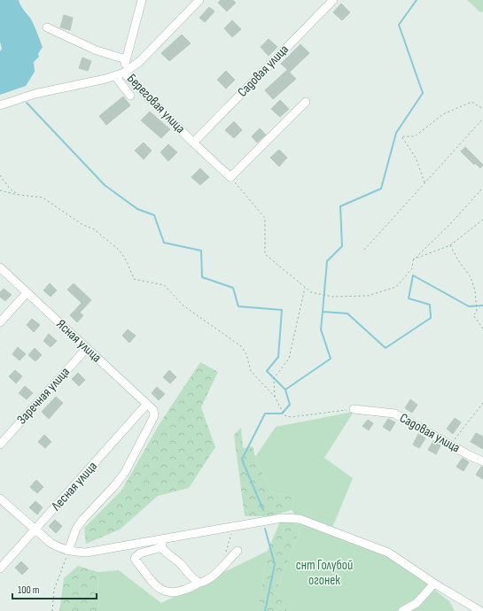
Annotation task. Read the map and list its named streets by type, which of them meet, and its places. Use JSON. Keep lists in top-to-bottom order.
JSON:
{
  "streets": {
    "street": [
      "Садовая улица",
      "Береговая улица",
      "Ясная улица",
      "Заречная улица",
      "Лесная улица"
    ]
  },
  "crossings": [
    ["Садовая улица", "Береговая улица"],
    ["Ясная улица", "Заречная улица"],
    ["Ясная улица", "Лесная улица"]
  ],
  "parks": ["снт Голубой огонек"],
  "scale_bar": "100 m"
}
